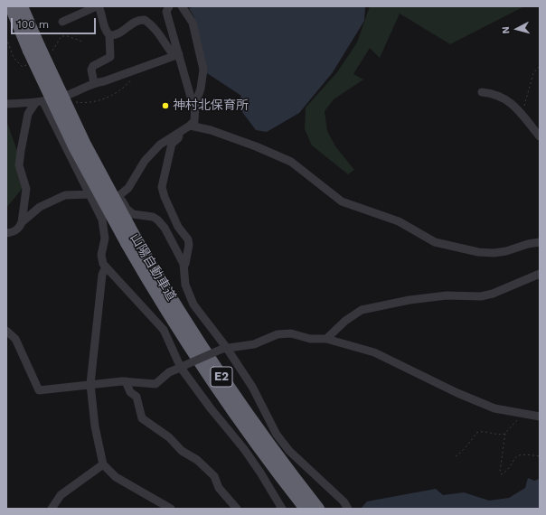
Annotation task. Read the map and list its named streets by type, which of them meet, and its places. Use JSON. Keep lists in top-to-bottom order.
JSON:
{
  "streets": {
    "highway": ["山陽自動車道", "E2"]
  },
  "places": ["神村北保育所"],
  "scale_bar": "100 m",
  "north": "left"
}
